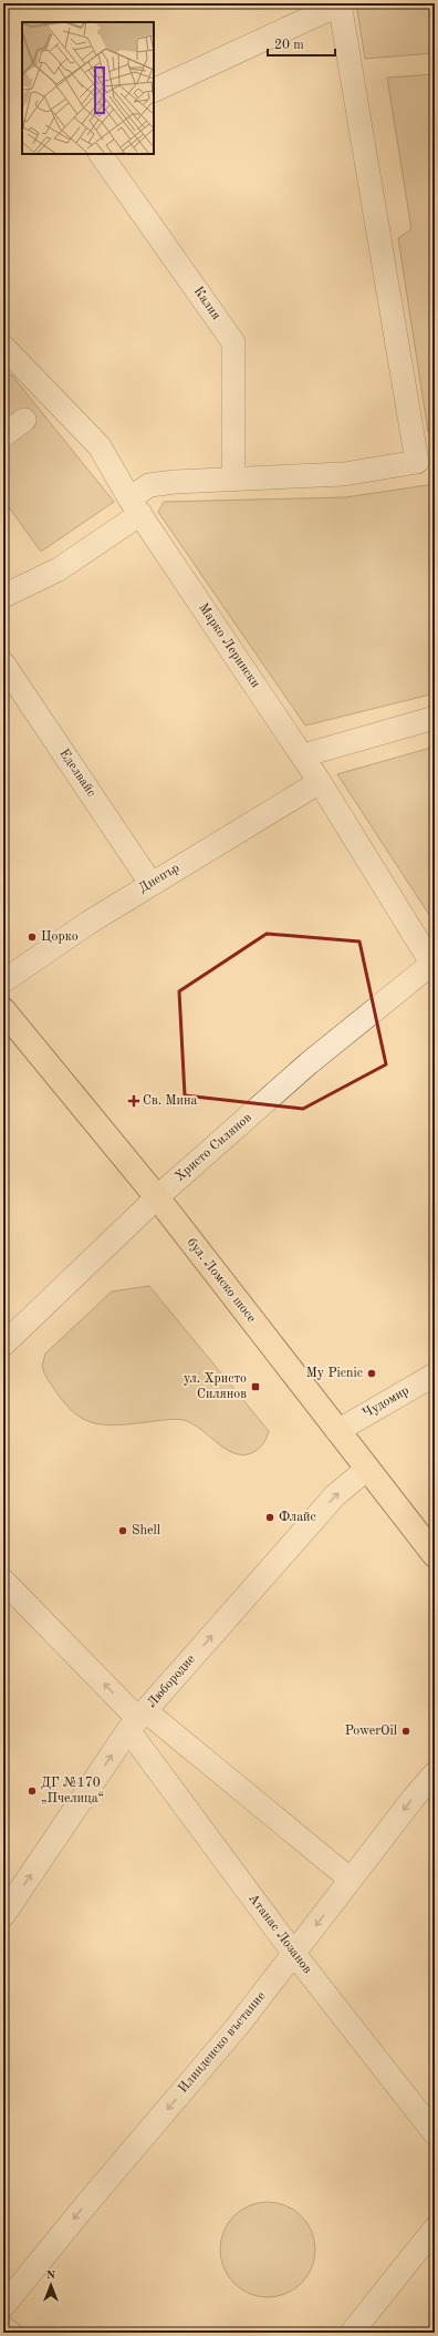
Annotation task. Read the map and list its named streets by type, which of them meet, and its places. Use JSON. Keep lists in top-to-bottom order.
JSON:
{
  "streets": {
    "main road": ["бул. Ломско шосе"],
    "street": [
      "Калия",
      "Марко Лерински",
      "Еделвайс",
      "Днепър",
      "Христо Силянов",
      "Чудомир",
      "Любородие",
      "Атанас Лозанов",
      "Илинденско въстание"
    ]
  },
  "crossings": [
    ["Марко Лерински", "Днепър"],
    ["Марко Лерински", "Христо Силянов"],
    ["Еделвайс", "Днепър"],
    ["Христо Силянов", "бул. Ломско шосе"],
    ["бул. Ломско шосе", "Чудомир"],
    ["бул. Ломско шосе", "Любородие"],
    ["Любородие", "Атанас Лозанов"],
    ["Атанас Лозанов", "Илинденско въстание"]
  ],
  "one_way": ["Любородие", "Илинденско въстание"],
  "places": {
    "other": [
      "Цорко",
      "My Picnic",
      "Флайс",
      "Shell",
      "PowerOil",
      "ДГ №170 „Пчелица“"
    ],
    "health": ["Св. Мина"],
    "transit": ["ул. Христо Силянов"]
  },
  "scale_bar": "20 m",
  "north": "top"
}
